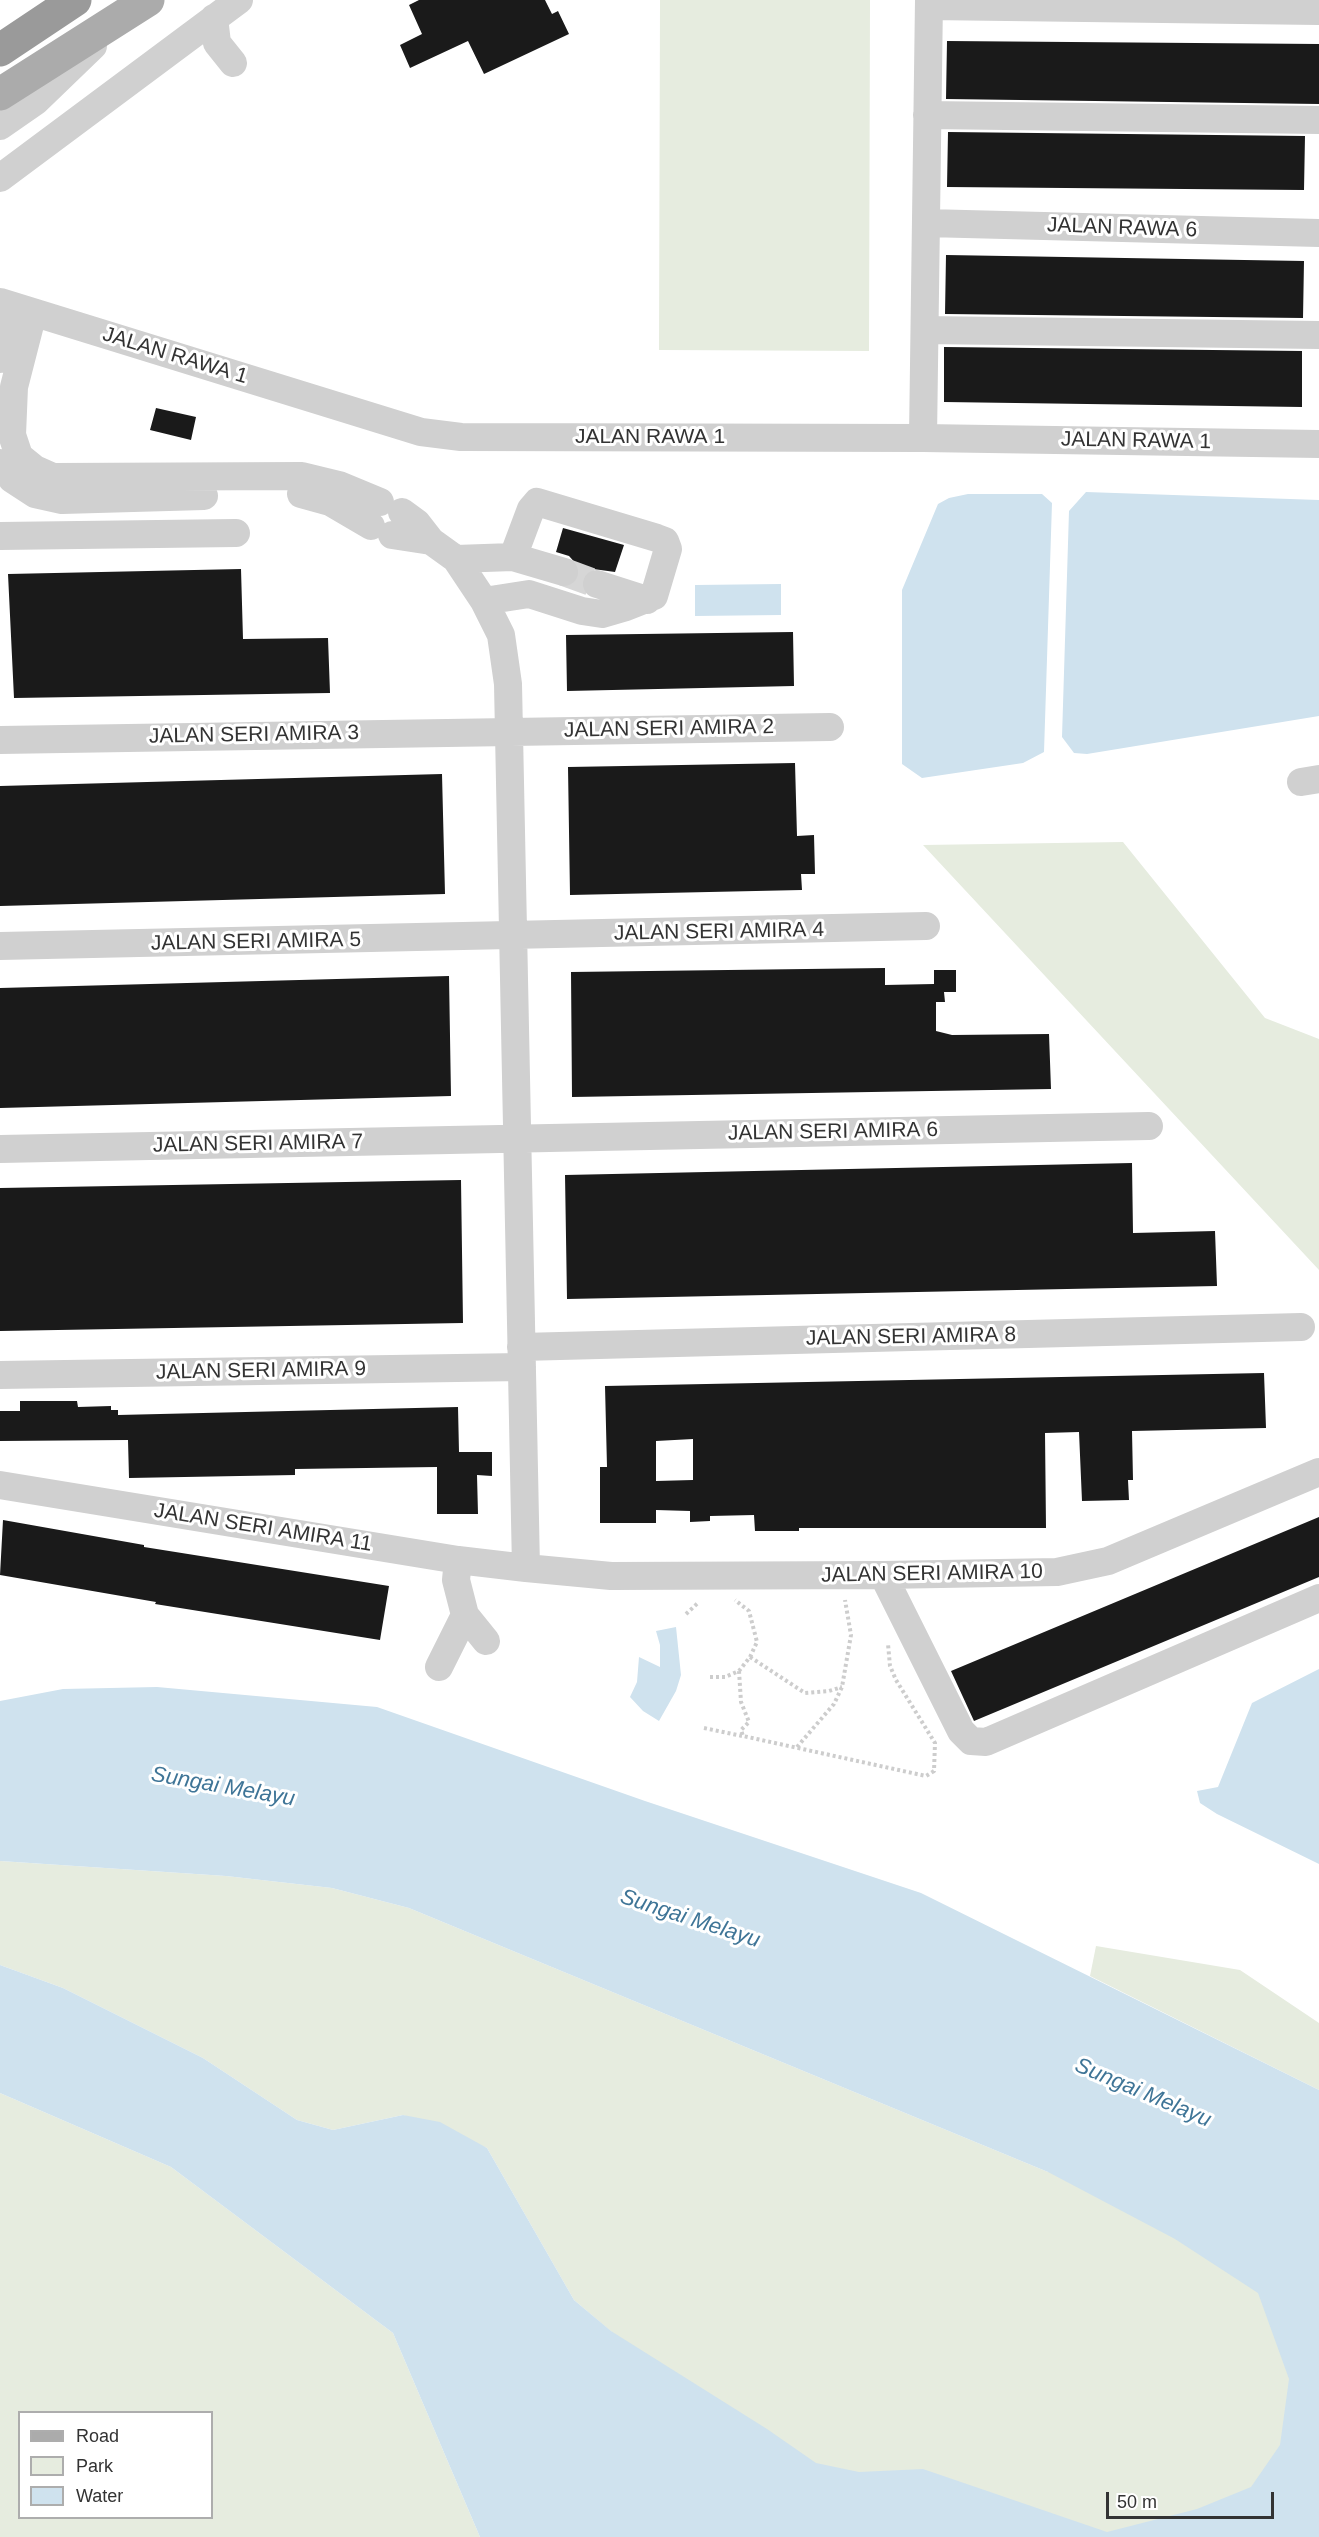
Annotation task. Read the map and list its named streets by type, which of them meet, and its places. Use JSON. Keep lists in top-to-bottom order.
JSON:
{
  "streets": {
    "street": [
      "JALAN RAWA 6",
      "JALAN RAWA 1",
      "JALAN SERI AMIRA 2",
      "JALAN SERI AMIRA 3",
      "JALAN SERI AMIRA 4",
      "JALAN SERI AMIRA 5",
      "JALAN SERI AMIRA 6",
      "JALAN SERI AMIRA 7",
      "JALAN SERI AMIRA 8",
      "JALAN SERI AMIRA 9",
      "JALAN SERI AMIRA 11",
      "JALAN SERI AMIRA 10"
    ]
  },
  "crossings": [
    ["JALAN SERI AMIRA 2", "JALAN SERI AMIRA 3"],
    ["JALAN SERI AMIRA 4", "JALAN SERI AMIRA 5"],
    ["JALAN SERI AMIRA 6", "JALAN SERI AMIRA 7"],
    ["JALAN SERI AMIRA 8", "JALAN SERI AMIRA 9"],
    ["JALAN SERI AMIRA 11", "JALAN SERI AMIRA 10"]
  ],
  "water": ["Sungai Melayu"],
  "legend": ["Road", "Park", "Water"],
  "scale_bar": "50 m"
}
